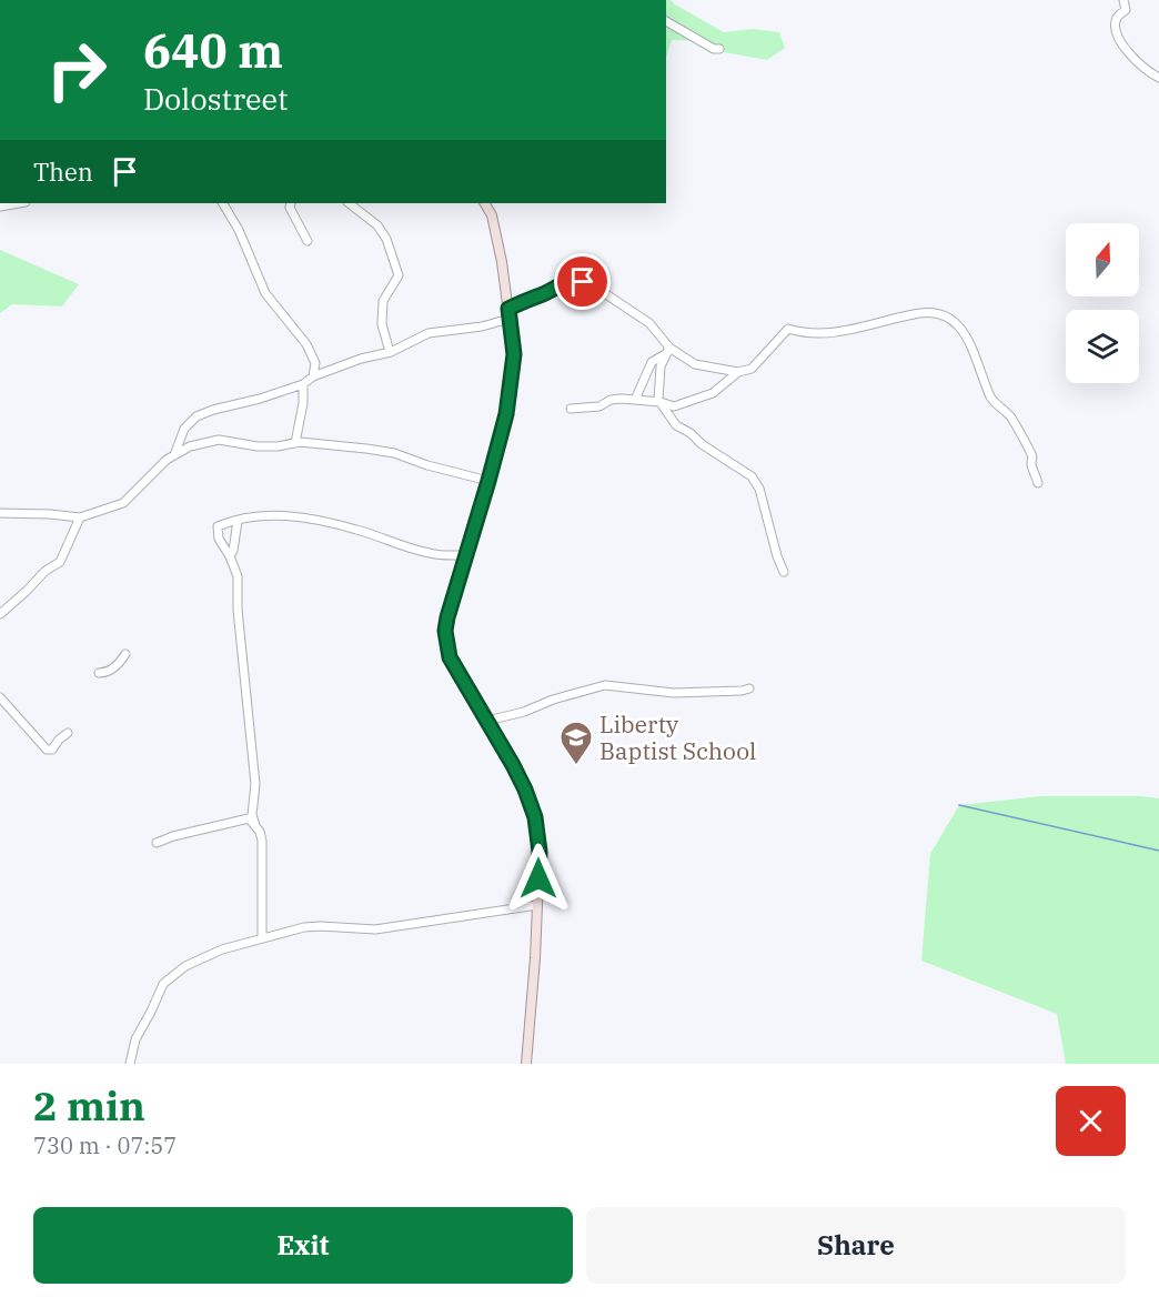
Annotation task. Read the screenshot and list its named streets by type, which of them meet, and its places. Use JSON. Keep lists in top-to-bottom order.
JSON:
{
  "places": {
    "school or university": ["Liberty Baptist School"]
  },
  "north": "top",
  "page": {
    "turn": ["640 m", "Dolostreet"],
    "then": "Then",
    "heading": ["2 min", "730 m · 07:57"],
    "buttons": ["Exit", "Share"]
  }
}
